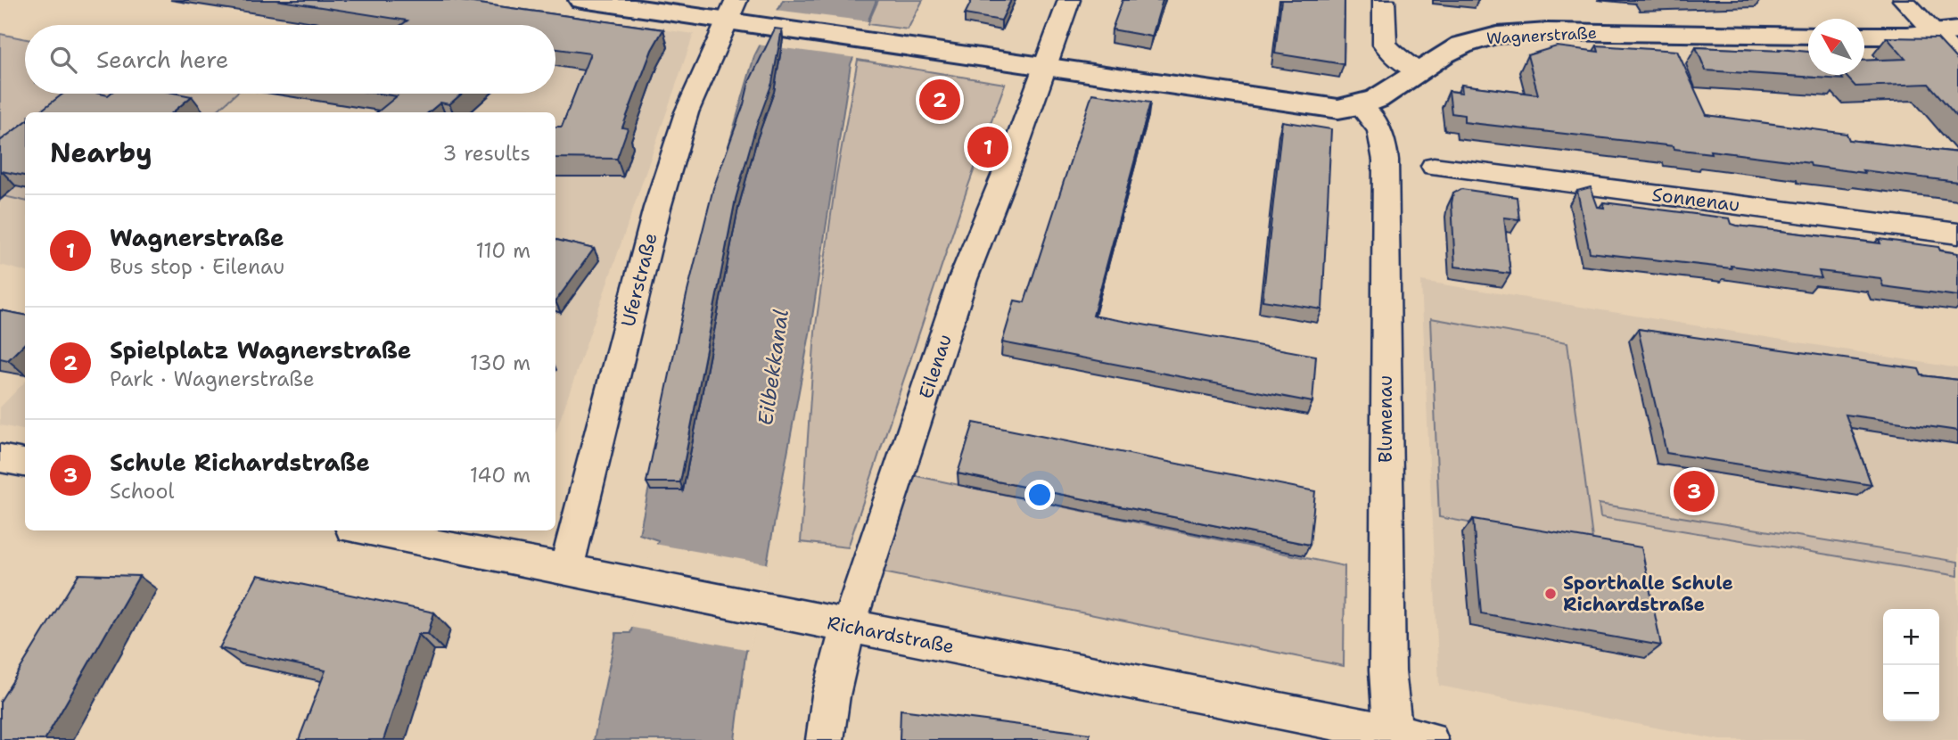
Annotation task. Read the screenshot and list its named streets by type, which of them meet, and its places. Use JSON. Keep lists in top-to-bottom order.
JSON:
{
  "streets": {
    "main road": ["Wagnerstraße"],
    "street": [
      "Sonnenau",
      "Uferstraße",
      "Eilenau",
      "Blumenau",
      "Richardstraße"
    ]
  },
  "crossings": [
    ["Wagnerstraße", "Uferstraße"],
    ["Wagnerstraße", "Eilenau"],
    ["Wagnerstraße", "Blumenau"],
    ["Uferstraße", "Richardstraße"],
    ["Eilenau", "Richardstraße"],
    ["Blumenau", "Richardstraße"]
  ],
  "water": ["Eilbekkanal"],
  "places": ["Sporthalle Schule Richardstraße"],
  "north": "top left",
  "page": {
    "search": "Search here",
    "pins": ["2", "1", "3"],
    "heading": ["Nearby", "3 results"],
    "list": [
      {
        "mark": "1",
        "name": "Wagnerstraße",
        "note": "Bus stop · Eilenau",
        "value": "110 m"
      },
      {
        "mark": "2",
        "name": "Spielplatz Wagnerstraße",
        "note": "Park · Wagnerstraße",
        "value": "130 m"
      },
      {
        "mark": "3",
        "name": "Schule Richardstraße",
        "note": "School",
        "value": "140 m"
      }
    ],
    "map_buttons": ["+", "−"]
  }
}
